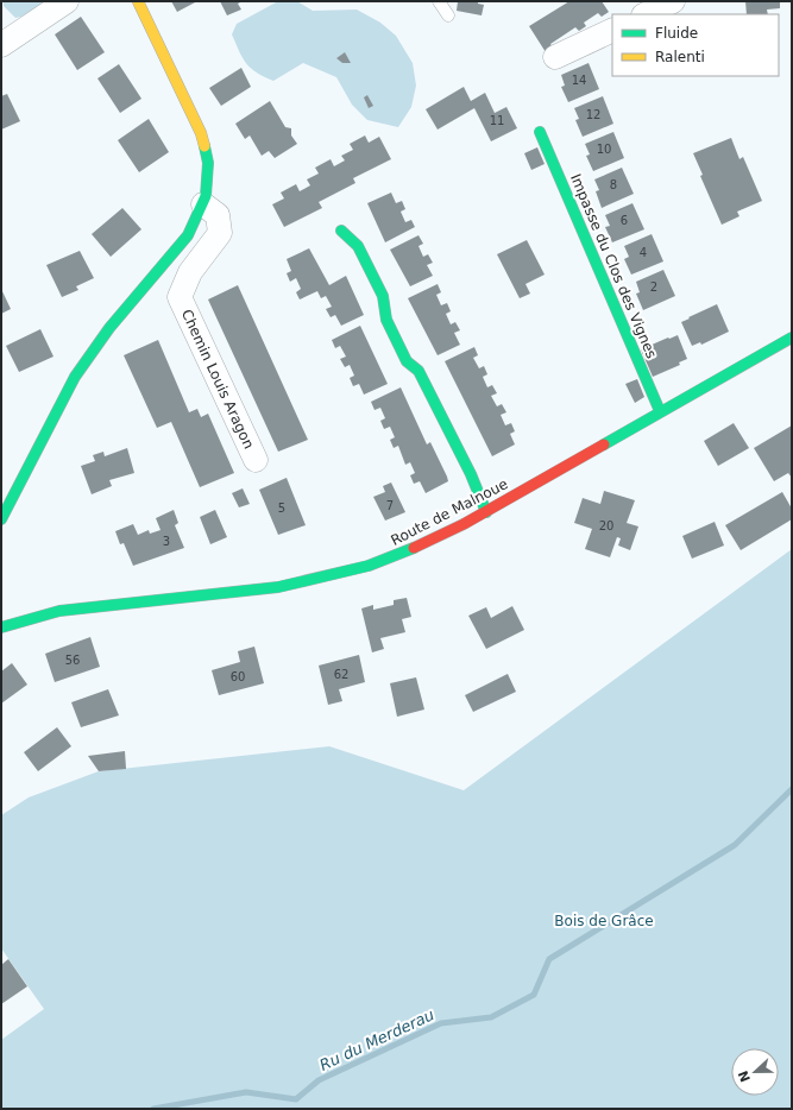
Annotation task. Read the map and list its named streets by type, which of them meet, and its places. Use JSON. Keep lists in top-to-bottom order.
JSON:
{
  "streets": {
    "street": ["Impasse du Clos des Vignes", "Chemin Louis Aragon", "Route de Malnoue"]
  },
  "crossings": [
    ["Impasse du Clos des Vignes", "Route de Malnoue"]
  ],
  "water": ["Ru du Merderau"],
  "parks": ["Bois de Grâce"],
  "house_numbers": [
    "14",
    "12",
    "11",
    "10",
    "8",
    "6",
    "4",
    "2",
    "7",
    "5",
    "20",
    "3",
    "56",
    "62",
    "60"
  ],
  "legend": ["Fluide", "Ralenti"],
  "north": "left"
}
